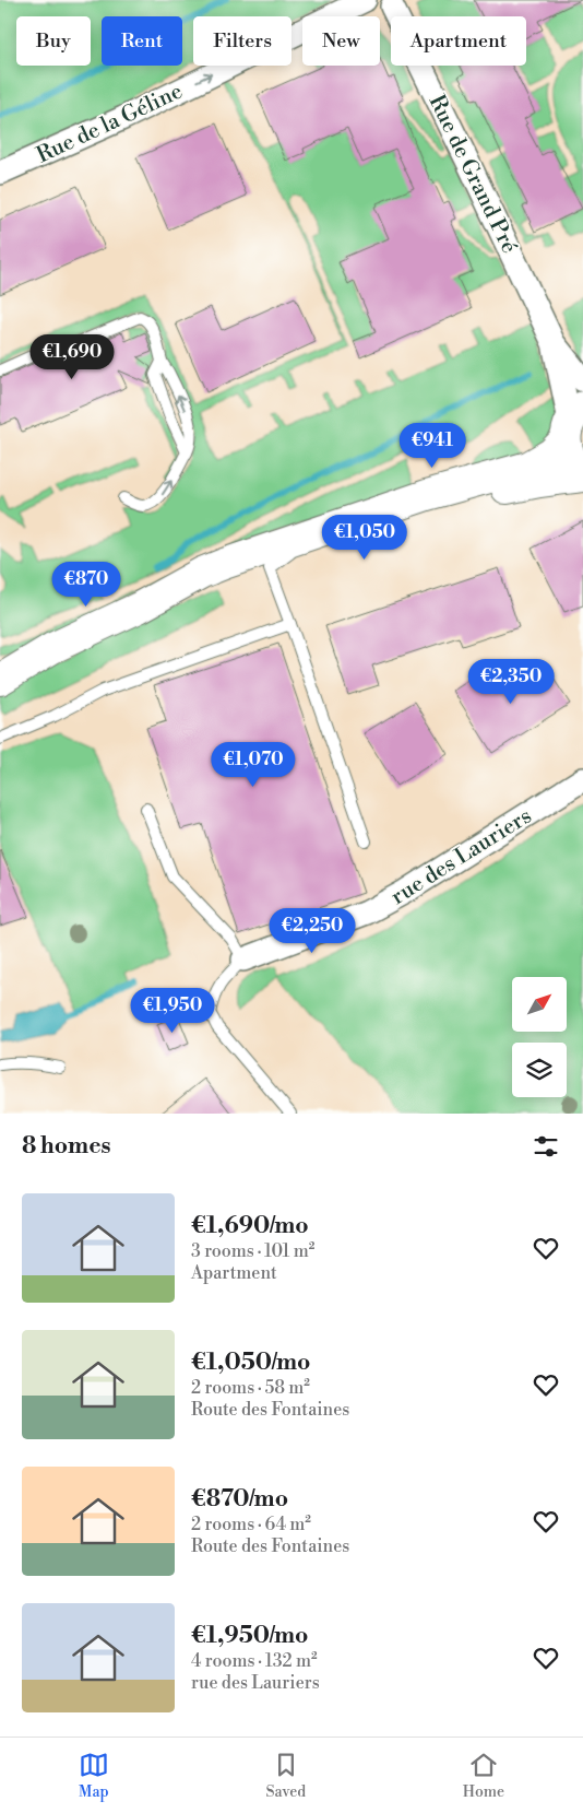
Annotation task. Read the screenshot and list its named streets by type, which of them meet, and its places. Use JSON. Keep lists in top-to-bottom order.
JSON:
{
  "streets": {
    "street": ["Rue de la Géline", "Rue de Grand Pré", "rue des Lauriers"]
  },
  "crossings": [
    ["Rue de la Géline", "Rue de Grand Pré"]
  ],
  "one_way": ["Rue de la Géline"],
  "north": "top right",
  "page": {
    "chip": [
      "Buy",
      "Rent",
      "Filters",
      "New",
      "Apartment"
    ],
    "price": [
      "€1,690",
      "€941",
      "€1,050",
      "€870",
      "€2,350",
      "€1,070",
      "€2,250",
      "€1,950"
    ],
    "heading": "8 homes",
    "list": [
      {
        "name": "€1,690/mo",
        "note": "3 rooms · 101 m² · Apartment"
      },
      {
        "name": "€1,050/mo",
        "note": "2 rooms · 58 m² · Route des Fontaines"
      },
      {
        "name": "€870/mo",
        "note": "2 rooms · 64 m² · Route des Fontaines"
      },
      {
        "name": "€1,950/mo",
        "note": "4 rooms · 132 m² · rue des Lauriers"
      }
    ],
    "tabs": ["Map", "Saved", "Home"]
  }
}
